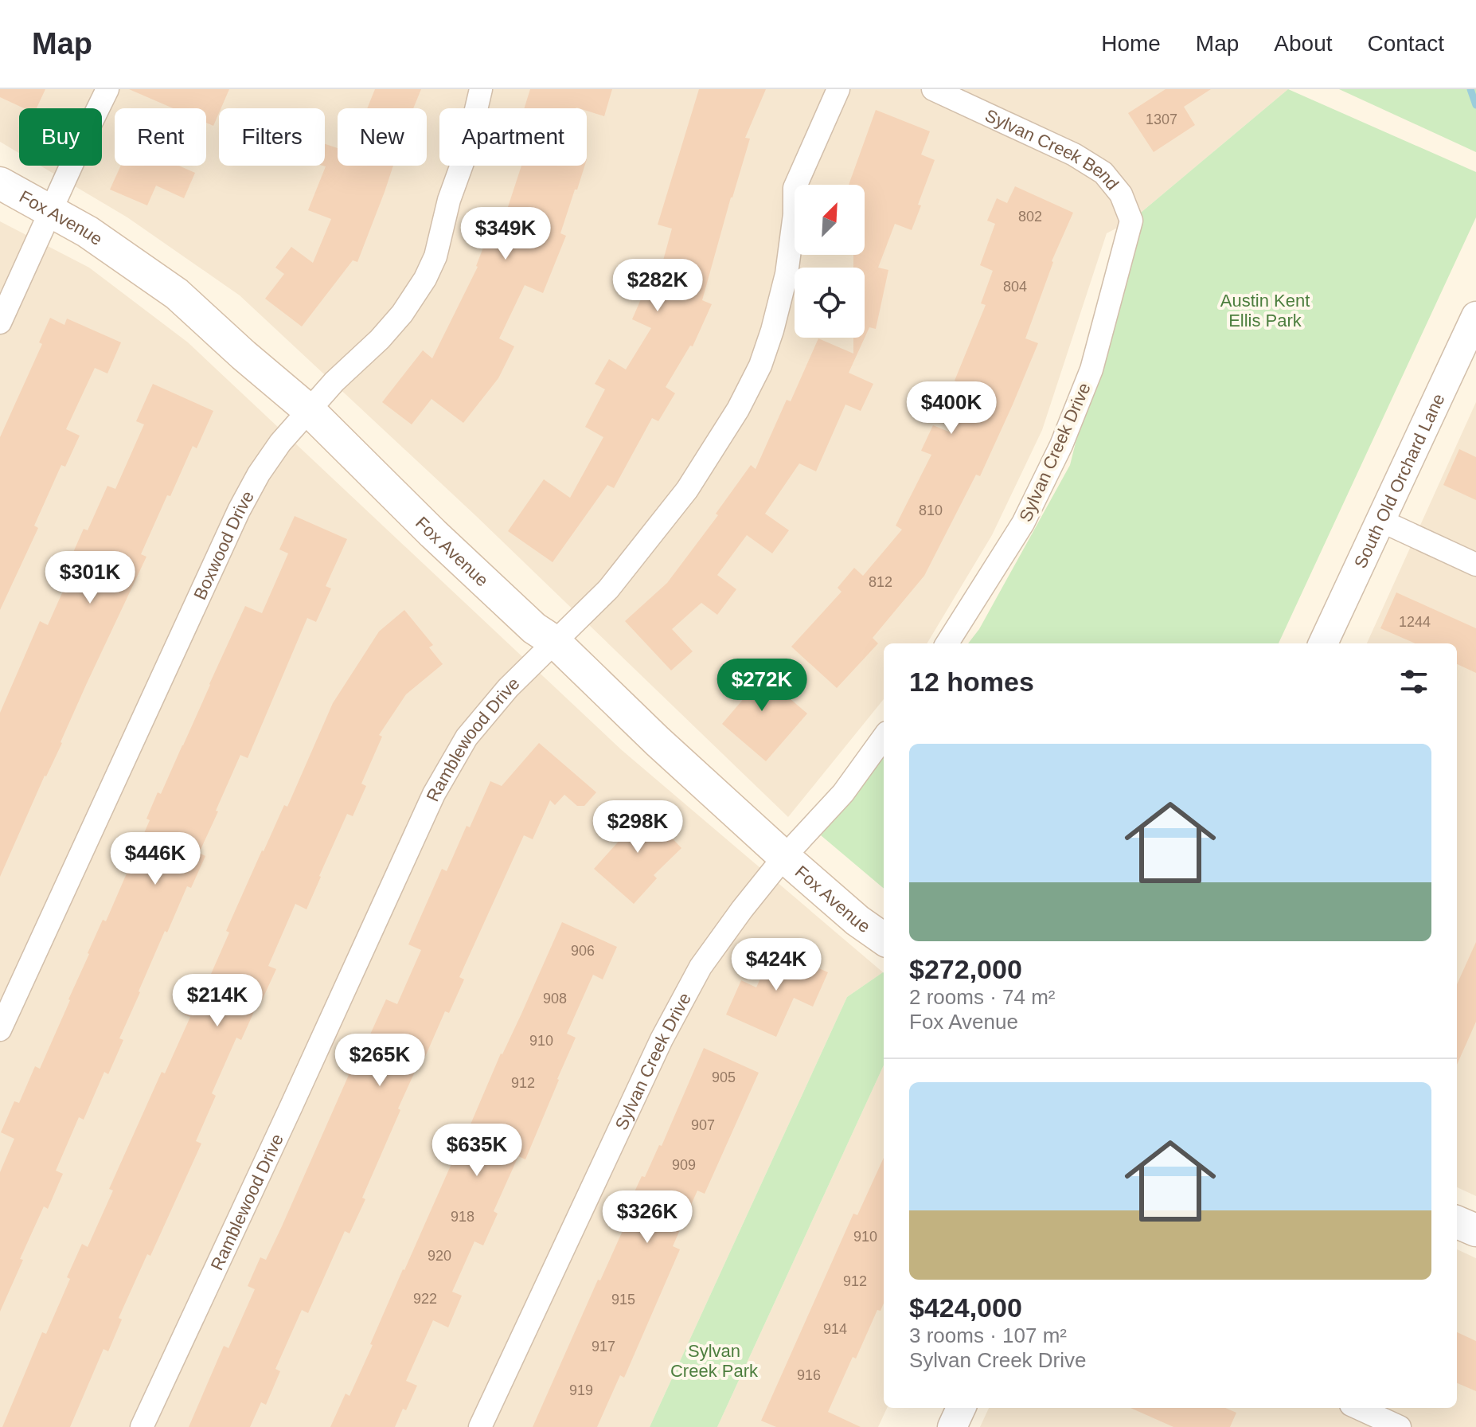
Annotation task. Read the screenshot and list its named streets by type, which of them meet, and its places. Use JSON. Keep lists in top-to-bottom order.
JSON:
{
  "streets": {
    "main road": ["Fox Avenue"],
    "street": [
      "Sylvan Creek Bend",
      "Sylvan Creek Drive",
      "South Old Orchard Lane",
      "Boxwood Drive",
      "Ramblewood Drive"
    ]
  },
  "crossings": [
    ["Sylvan Creek Bend", "Sylvan Creek Drive"],
    ["Fox Avenue", "Sylvan Creek Drive"],
    ["Fox Avenue", "Boxwood Drive"],
    ["Fox Avenue", "Ramblewood Drive"]
  ],
  "parks": ["Austin Kent Ellis Park", "Sylvan Creek Park"],
  "house_numbers": [
    "1307",
    "802",
    "804",
    "810",
    "812",
    "1244",
    "906",
    "908",
    "910",
    "905",
    "912",
    "907",
    "909",
    "918",
    "910",
    "920",
    "912",
    "922",
    "915",
    "914",
    "917",
    "916",
    "919"
  ],
  "north": "top right",
  "page": {
    "header": "Map",
    "nav": [
      "Home",
      "Map",
      "About",
      "Contact"
    ],
    "chip": [
      "Buy",
      "Rent",
      "Filters",
      "New",
      "Apartment"
    ],
    "price": [
      "$349K",
      "$282K",
      "$400K",
      "$301K",
      "$272K",
      "$298K",
      "$446K",
      "$424K",
      "$214K",
      "$265K",
      "$635K",
      "$326K"
    ],
    "heading": "12 homes",
    "list": [
      {
        "name": "$272,000",
        "note": "2 rooms · 74 m² · Fox Avenue"
      },
      {
        "name": "$424,000",
        "note": "3 rooms · 107 m² · Sylvan Creek Drive"
      }
    ]
  }
}
